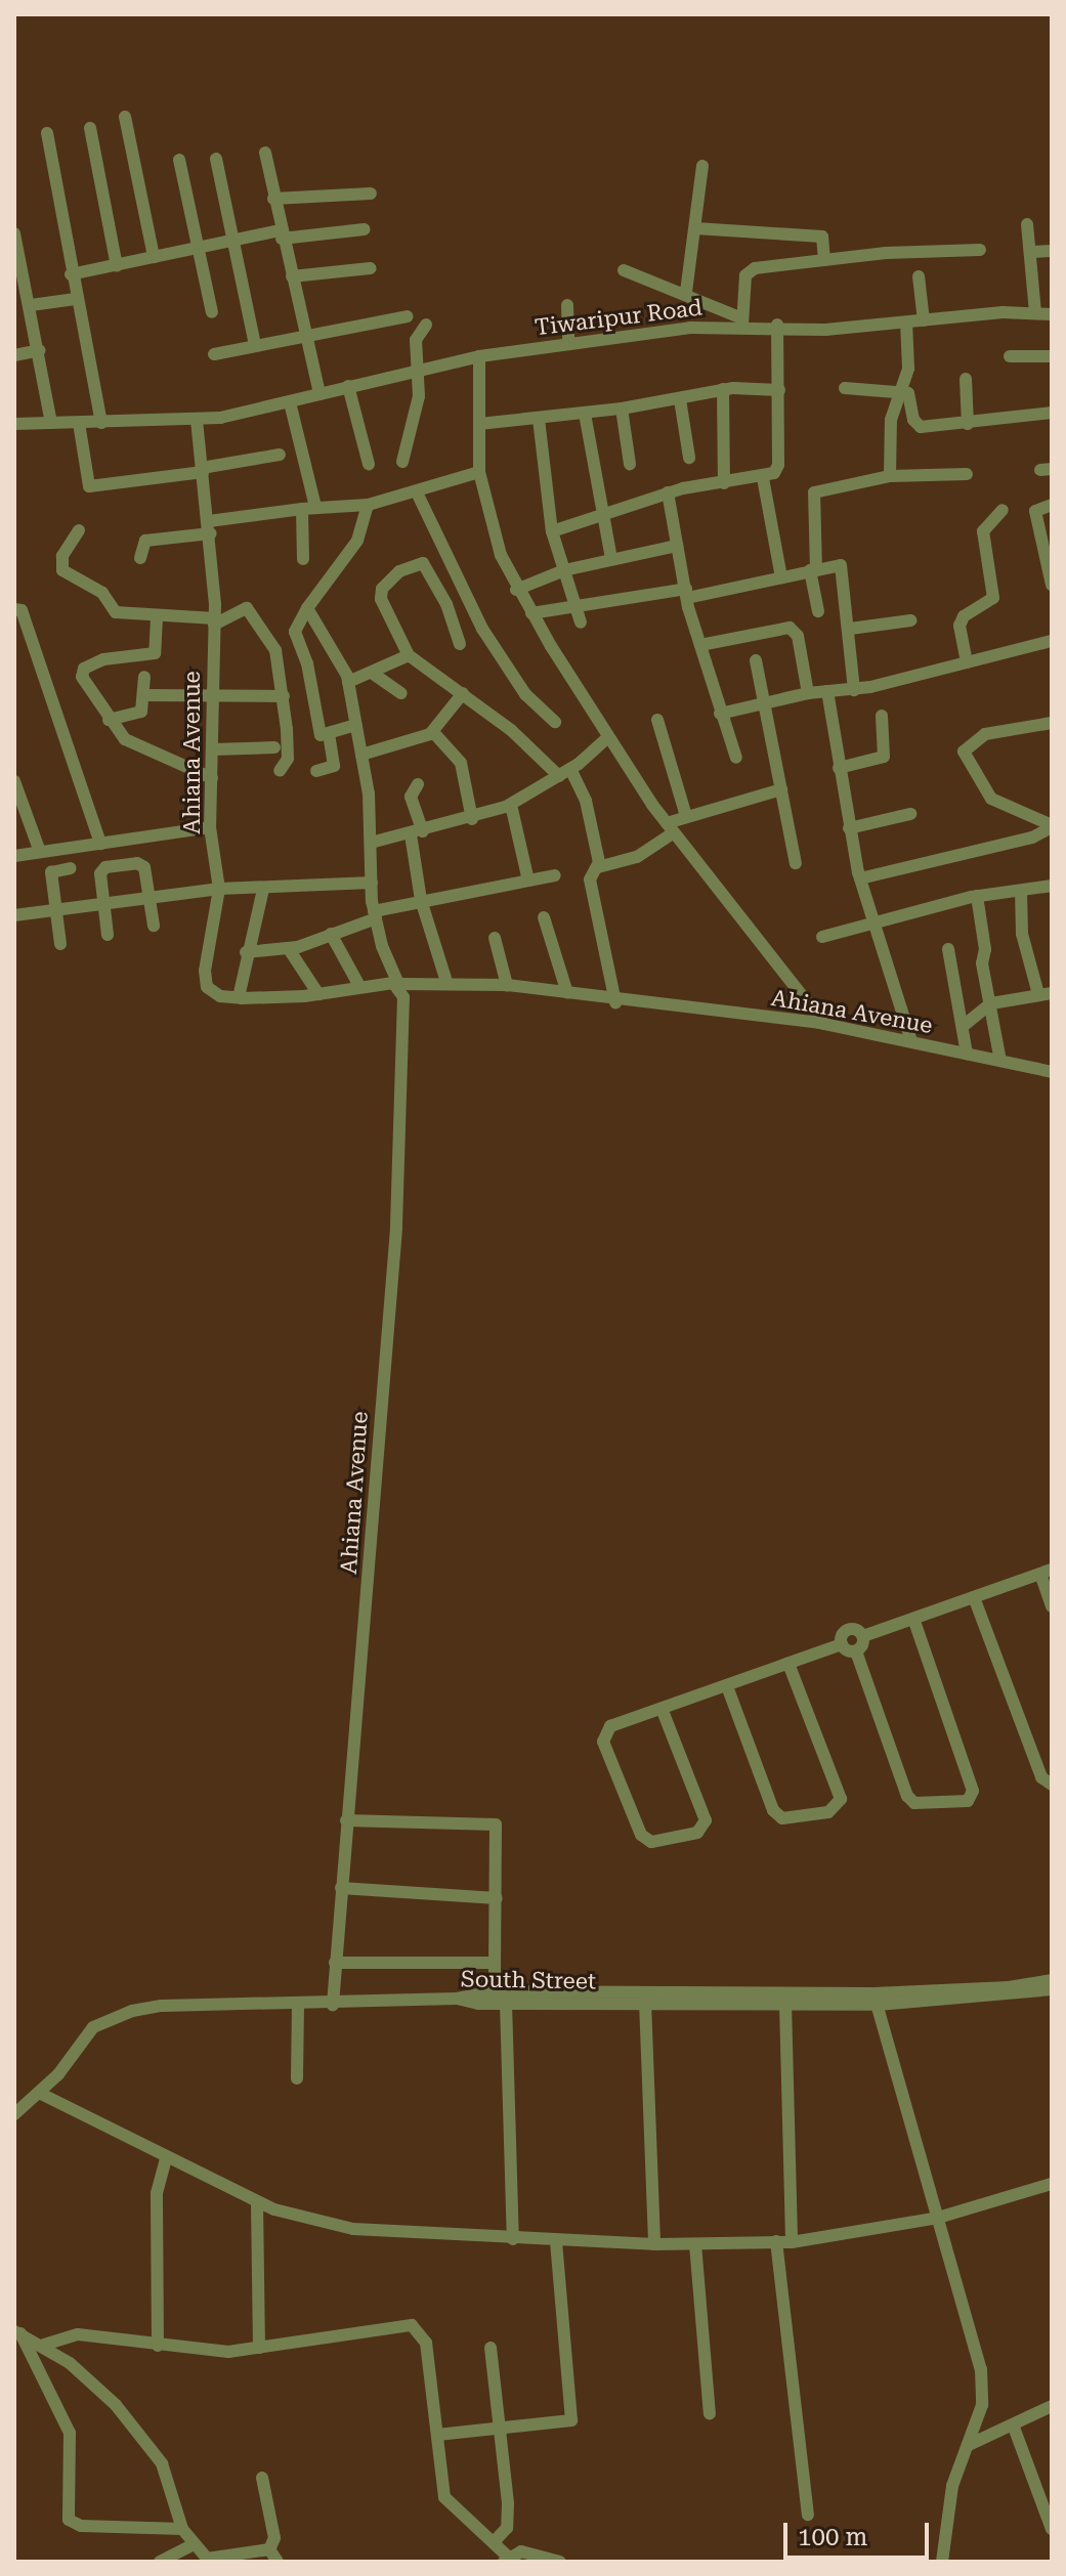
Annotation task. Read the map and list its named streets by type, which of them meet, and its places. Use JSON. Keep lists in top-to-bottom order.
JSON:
{
  "streets": {
    "street": ["Tiwaripur Road", "Ahiana Avenue", "South Street"]
  },
  "crossings": [
    ["Tiwaripur Road", "Ahiana Avenue"],
    ["Ahiana Avenue", "South Street"]
  ],
  "scale_bar": "100 m"
}
